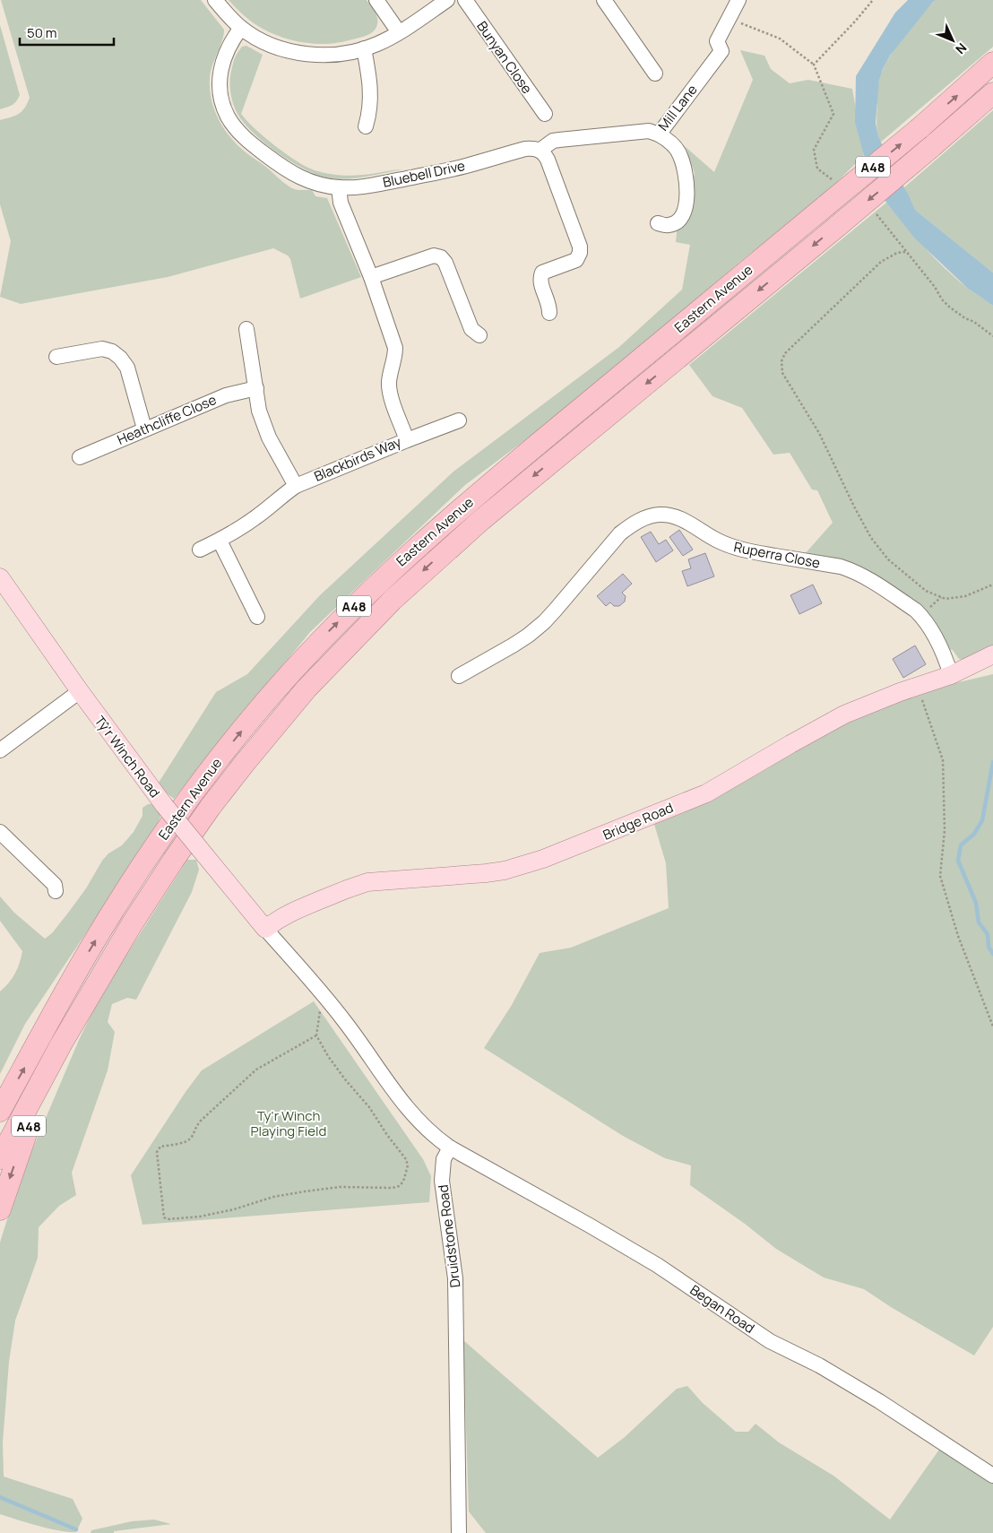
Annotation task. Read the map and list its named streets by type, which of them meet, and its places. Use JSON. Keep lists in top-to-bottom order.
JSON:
{
  "streets": {
    "highway": ["A48", "Eastern Avenue"],
    "main road": ["Tŷ'r Winch Road", "Bridge Road"],
    "street": [
      "Bunyan Close",
      "Mill Lane",
      "Bluebell Drive",
      "Heathcliffe Close",
      "Blackbirds Way",
      "Ruperra Close",
      "Druidstone Road",
      "Began Road"
    ]
  },
  "crossings": [
    ["Mill Lane", "Bluebell Drive"],
    ["A48", "Eastern Avenue"],
    ["Bluebell Drive", "Blackbirds Way"],
    ["Ruperra Close", "Bridge Road"],
    ["Tŷ'r Winch Road", "Bridge Road"],
    ["Druidstone Road", "Began Road"]
  ],
  "parks": ["Ty'r Winch Playing Field"],
  "scale_bar": "50 m",
  "north": "bottom right"
}
